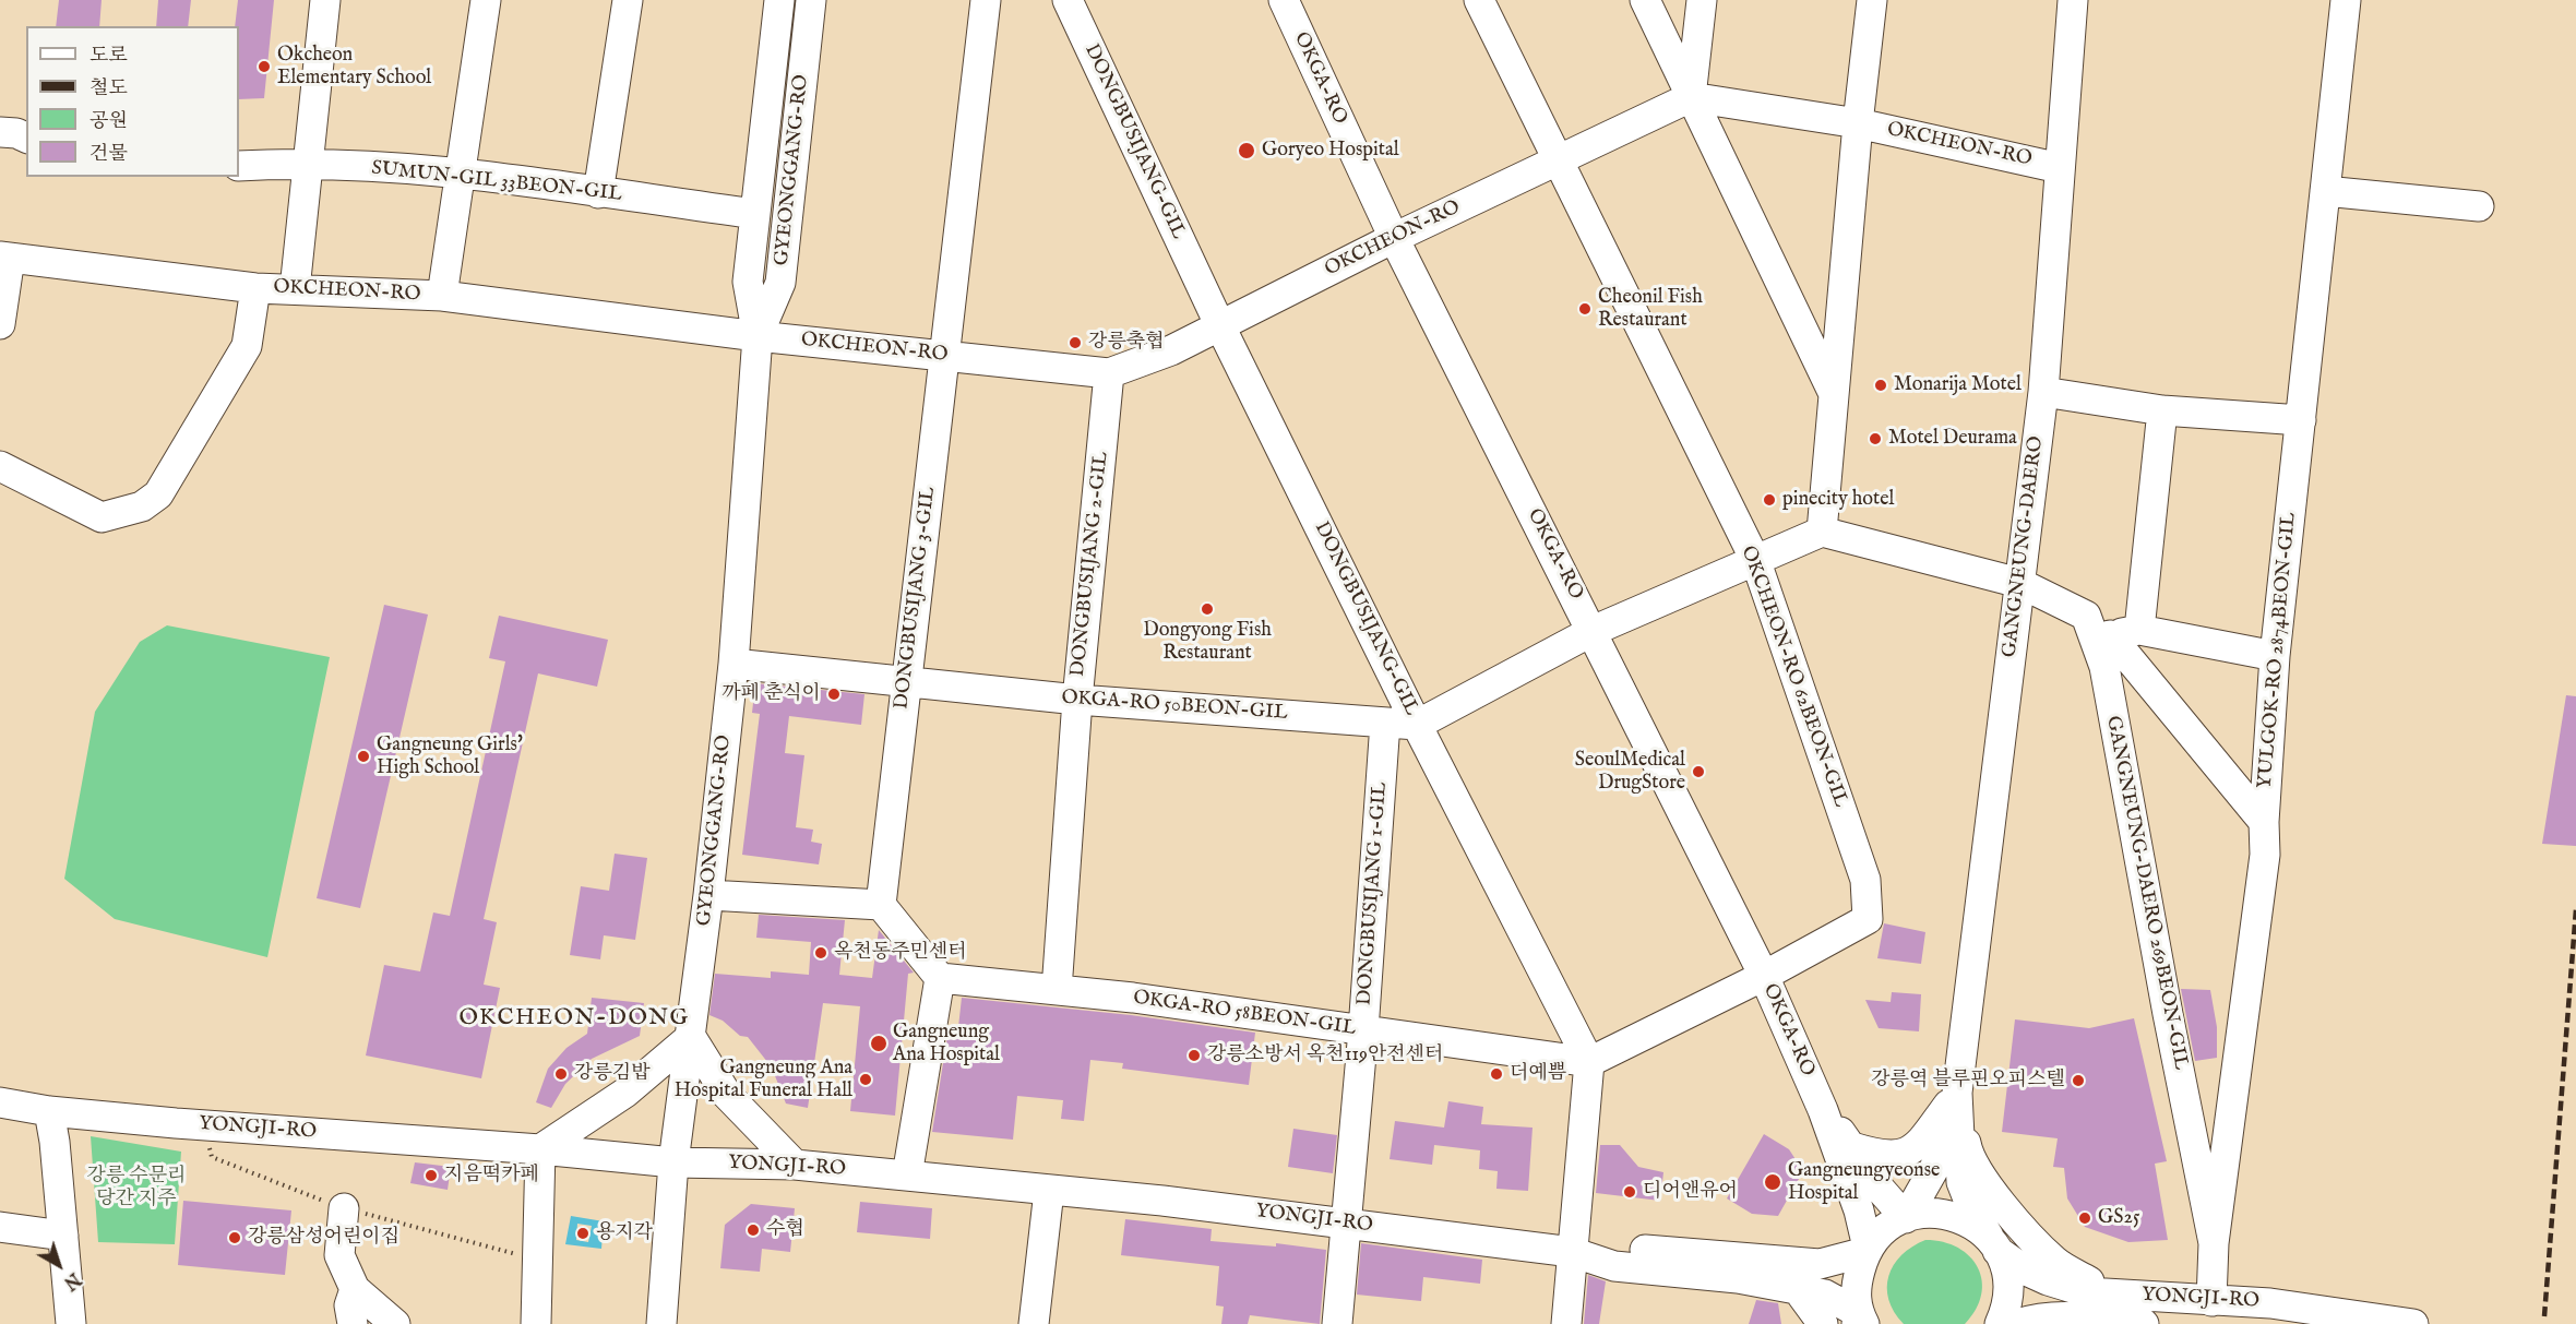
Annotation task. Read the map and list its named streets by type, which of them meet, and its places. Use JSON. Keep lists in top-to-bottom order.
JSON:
{
  "streets": {
    "street": [
      "OKGA-RO",
      "DONGBUSIJANG-GIL",
      "OKCHEON-RO",
      "GYEONGGANG-RO",
      "SUMUN-GIL 33BEON-GIL",
      "GANGNEUNG-DAERO",
      "DONGBUSIJANG 2-GIL",
      "DONGBUSIJANG 3-GIL",
      "YULGOK-RO 2874BEON-GIL",
      "OKCHEON-RO 62BEON-GIL",
      "OKGA-RO 50BEON-GIL",
      "GANGNEUNG-DAERO 269BEON-GIL",
      "DONGBUSIJANG 1-GIL",
      "OKGA-RO 58BEON-GIL",
      "YONGJI-RO"
    ]
  },
  "crossings": [
    ["OKGA-RO", "OKCHEON-RO"],
    ["OKGA-RO", "OKCHEON-RO 62BEON-GIL"],
    ["DONGBUSIJANG-GIL", "OKCHEON-RO"],
    ["DONGBUSIJANG-GIL", "OKGA-RO 50BEON-GIL"],
    ["DONGBUSIJANG-GIL", "OKGA-RO 58BEON-GIL"],
    ["OKCHEON-RO", "GYEONGGANG-RO"],
    ["OKCHEON-RO", "GANGNEUNG-DAERO"],
    ["OKCHEON-RO", "DONGBUSIJANG 2-GIL"],
    ["OKCHEON-RO", "DONGBUSIJANG 3-GIL"],
    ["OKCHEON-RO", "OKCHEON-RO 62BEON-GIL"],
    ["GYEONGGANG-RO", "SUMUN-GIL 33BEON-GIL"],
    ["GYEONGGANG-RO", "OKGA-RO 50BEON-GIL"],
    ["GYEONGGANG-RO", "YONGJI-RO"],
    ["DONGBUSIJANG 2-GIL", "OKGA-RO 50BEON-GIL"],
    ["DONGBUSIJANG 2-GIL", "OKGA-RO 58BEON-GIL"],
    ["DONGBUSIJANG 3-GIL", "OKGA-RO 50BEON-GIL"],
    ["YULGOK-RO 2874BEON-GIL", "GANGNEUNG-DAERO 269BEON-GIL"],
    ["YULGOK-RO 2874BEON-GIL", "YONGJI-RO"],
    ["OKGA-RO 50BEON-GIL", "DONGBUSIJANG 1-GIL"],
    ["DONGBUSIJANG 1-GIL", "OKGA-RO 58BEON-GIL"],
    ["DONGBUSIJANG 1-GIL", "YONGJI-RO"]
  ],
  "districts": ["OKCHEON-DONG"],
  "parks": ["강릉 수문리 당간 지주"],
  "places": [
    "Okcheon Elementary School",
    "Goryeo Hospital",
    "Cheonil Fish Restaurant",
    "강릉축협",
    "Monarija Motel",
    "Motel Deurama",
    "pinecity hotel",
    "Dongyong Fish Restaurant",
    "까페 춘식이",
    "Gangneung Girls' High School",
    "SeoulMedical DrugStore",
    "옥천동주민센터",
    "Gangneung Ana Hospital",
    "강릉소방서 옥천119안전센터",
    "강릉김밥",
    "더예쁨",
    "Gangneung Ana Hospital Funeral Hall",
    "강릉역 블루핀오피스텔",
    "지음떡카페",
    "Gangneungyeonse Hospital",
    "디어앤유어",
    "GS25",
    "수협",
    "용지각",
    "강릉삼성어린이집"
  ],
  "legend": [
    "도로",
    "철도",
    "공원",
    "건물"
  ],
  "north": "bottom right"
}
